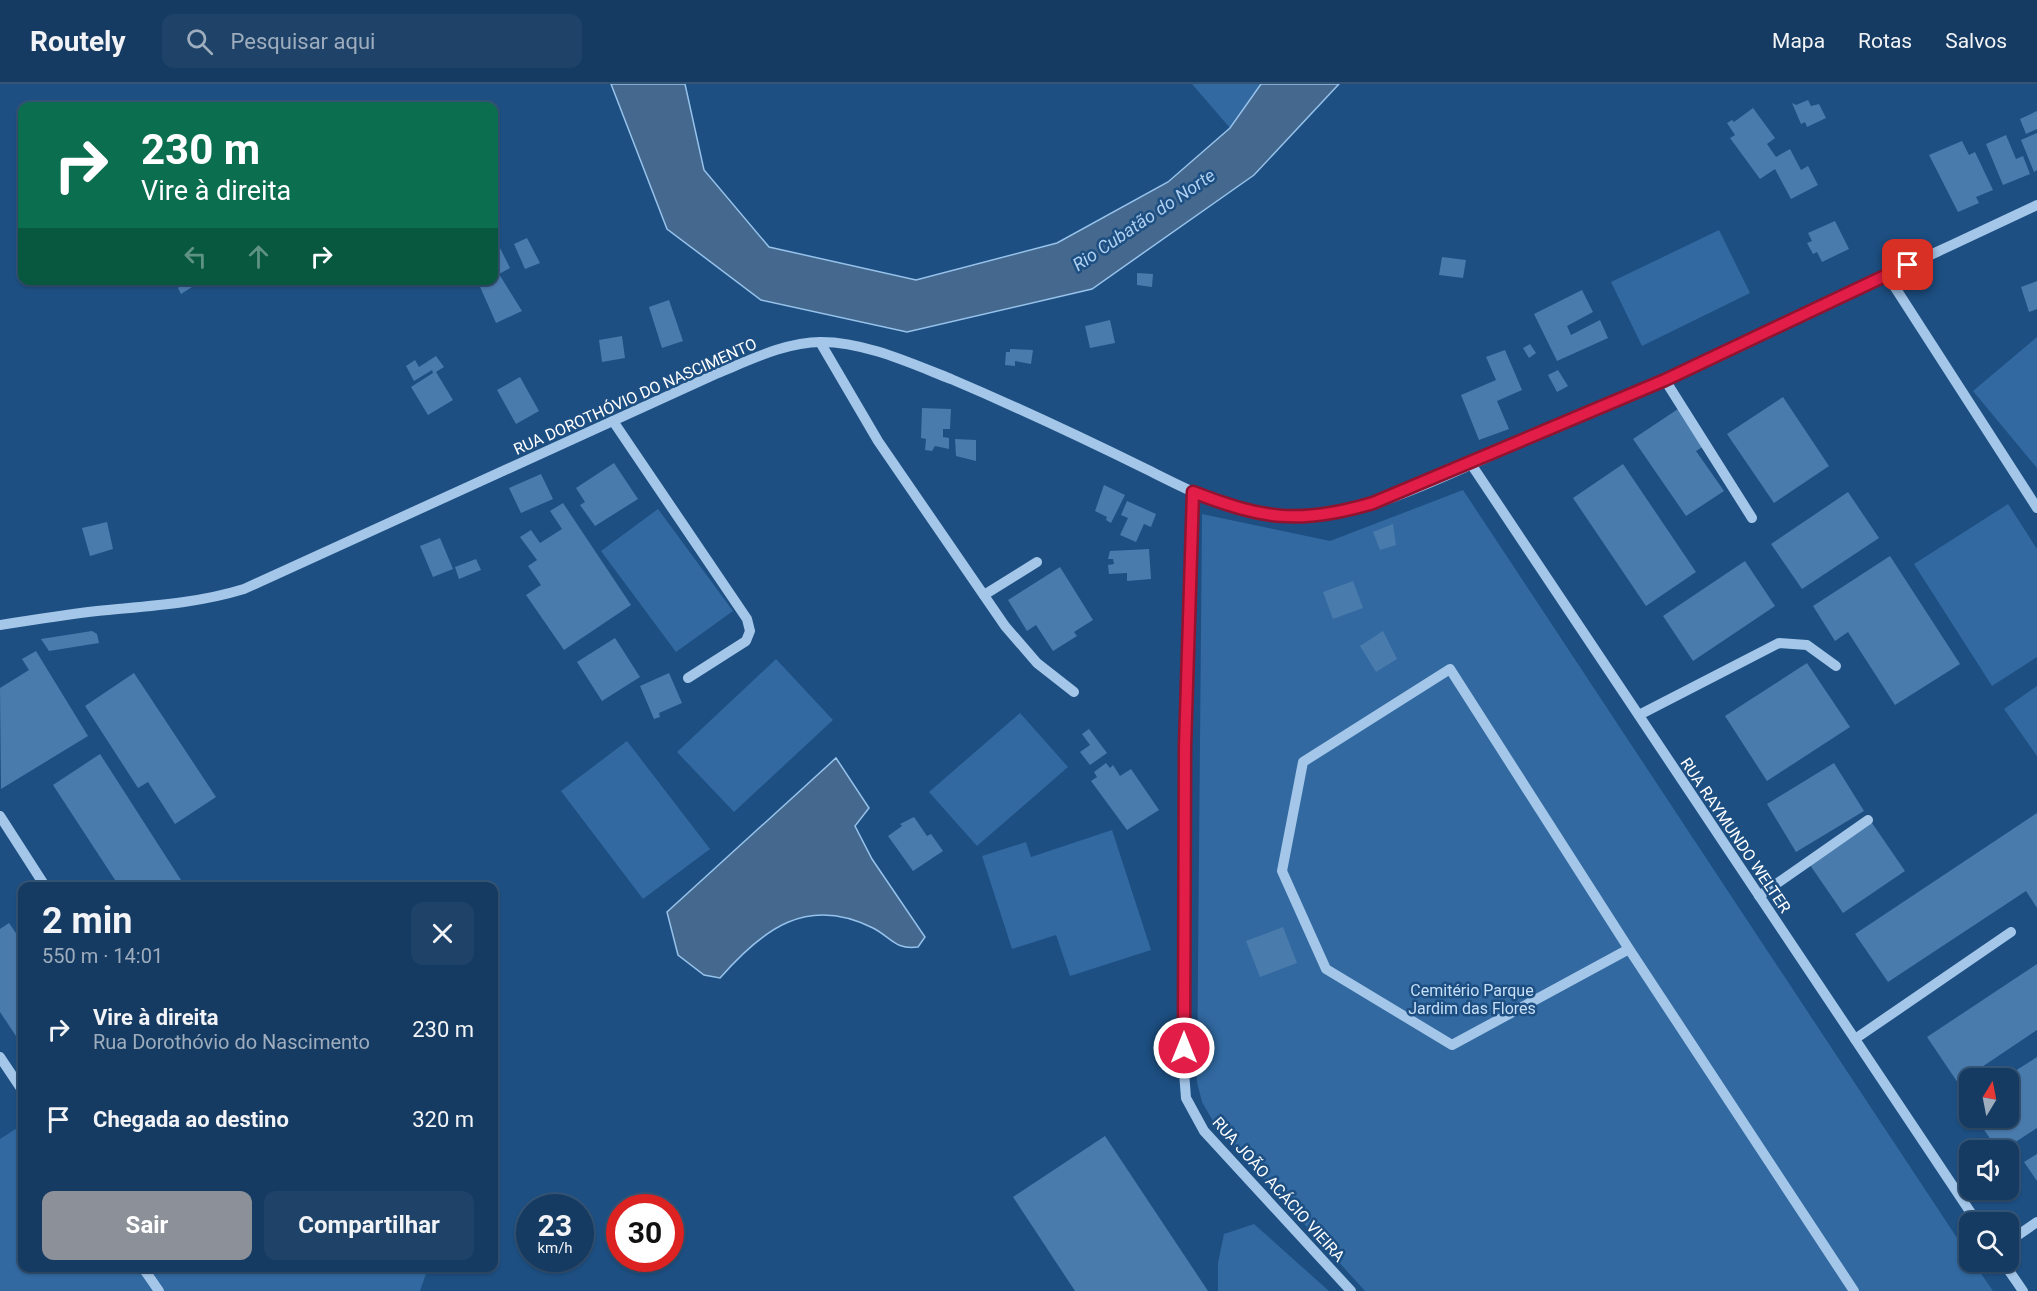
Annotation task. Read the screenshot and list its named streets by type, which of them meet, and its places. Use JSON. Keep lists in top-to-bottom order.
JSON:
{
  "streets": {
    "street": ["RUA DOROTHÓVIO DO NASCIMENTO", "RUA RAYMUNDO WELTER", "RUA JOÃO ACÁCIO VIEIRA"]
  },
  "crossings": [
    ["RUA DOROTHÓVIO DO NASCIMENTO", "RUA RAYMUNDO WELTER"],
    ["RUA DOROTHÓVIO DO NASCIMENTO", "RUA JOÃO ACÁCIO VIEIRA"]
  ],
  "water": ["Rio Cubatão do Norte"],
  "parks": ["Cemitério Parque Jardim das Flores"],
  "north": "top",
  "page": {
    "header": "Routely",
    "search": "Pesquisar aqui",
    "nav": ["Mapa", "Rotas", "Salvos"],
    "turn": ["230 m", "Vire à direita"],
    "heading": ["2 min", "550 m · 14:01"],
    "list": [
      {
        "name": "Vire à direita",
        "note": "Rua Dorothóvio do Nascimento",
        "value": "230 m"
      },
      {
        "name": "Chegada ao destino",
        "value": "320 m"
      }
    ],
    "buttons": ["Sair", "Compartilhar"],
    "speed": "23 km/h",
    "limit": "30"
  }
}
